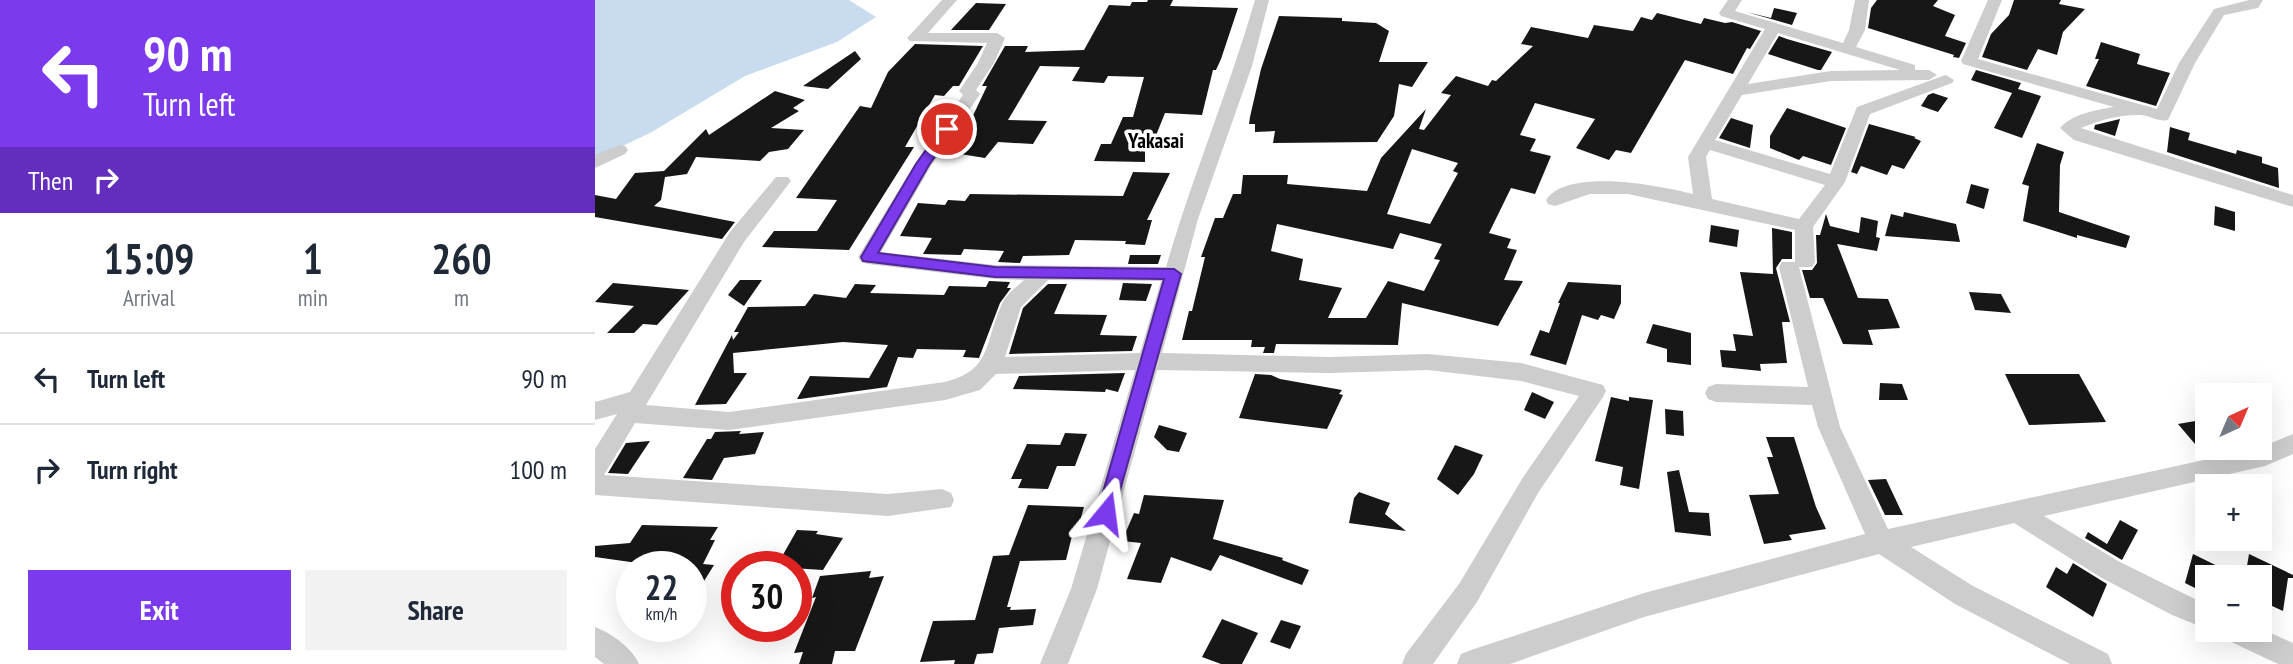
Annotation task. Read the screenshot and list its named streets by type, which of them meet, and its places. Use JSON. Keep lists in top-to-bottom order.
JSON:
{
  "districts": ["Yakasai"],
  "north": "top right",
  "page": {
    "turn": ["90 m", "Turn left"],
    "then": "Then",
    "eta": [
      "15:09",
      "Arrival",
      "1",
      "min",
      "260",
      "m"
    ],
    "list": [
      {
        "name": "Turn left",
        "value": "90 m"
      },
      {
        "name": "Turn right",
        "value": "100 m"
      }
    ],
    "map_buttons": ["+", "−"],
    "speed": "22 km/h",
    "limit": "30",
    "buttons": ["Exit", "Share"]
  }
}
